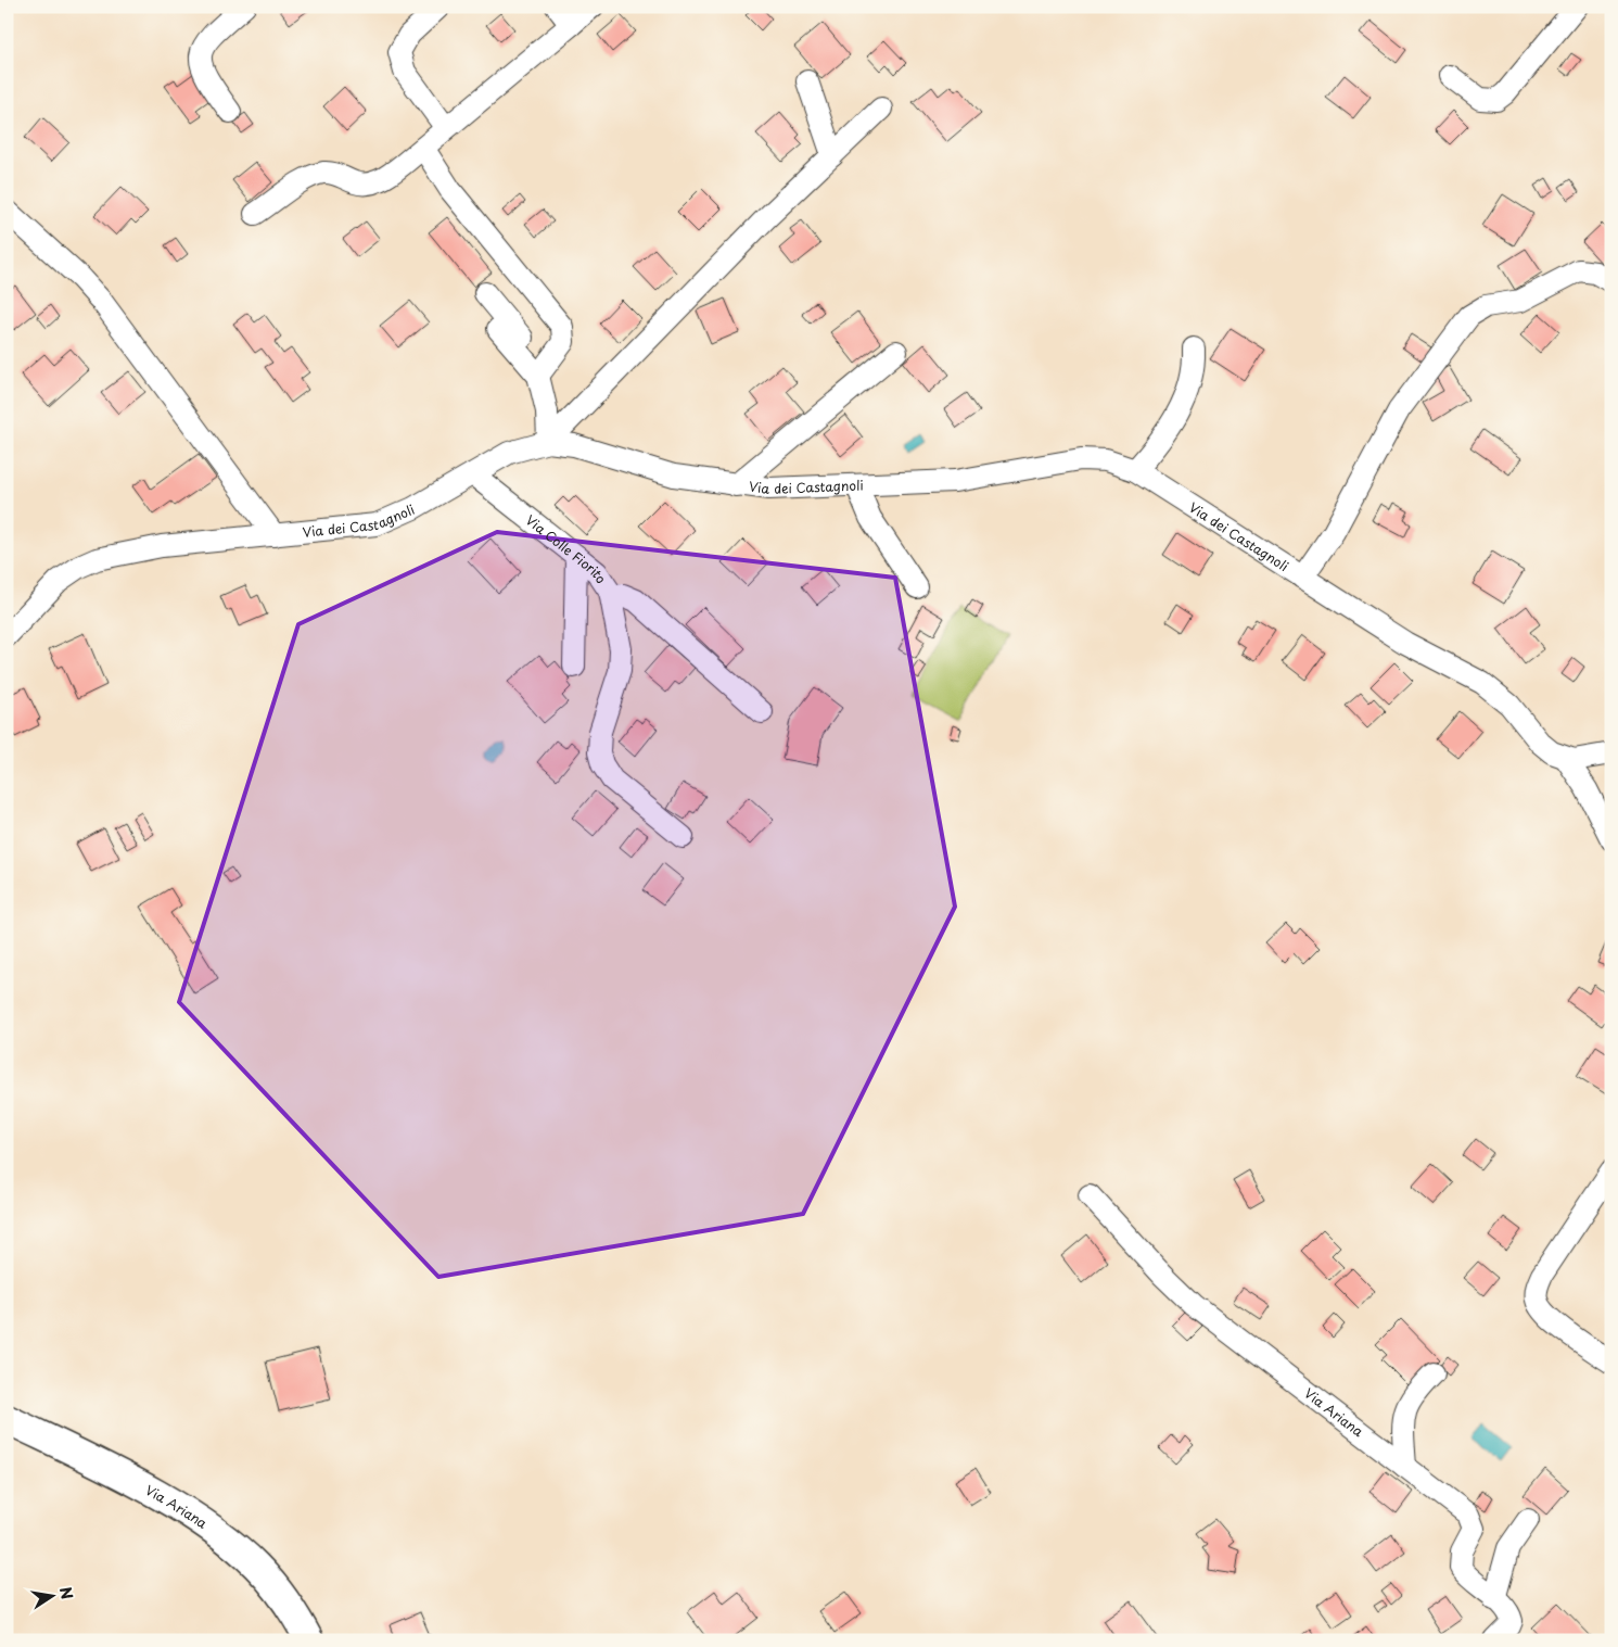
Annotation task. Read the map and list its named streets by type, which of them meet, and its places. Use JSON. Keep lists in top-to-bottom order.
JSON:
{
  "streets": {
    "main road": ["Via Ariana"],
    "street": ["Via dei Castagnoli", "Via Colle Fiorito"]
  },
  "crossings": [
    ["Via dei Castagnoli", "Via Colle Fiorito"]
  ],
  "north": "right"
}
